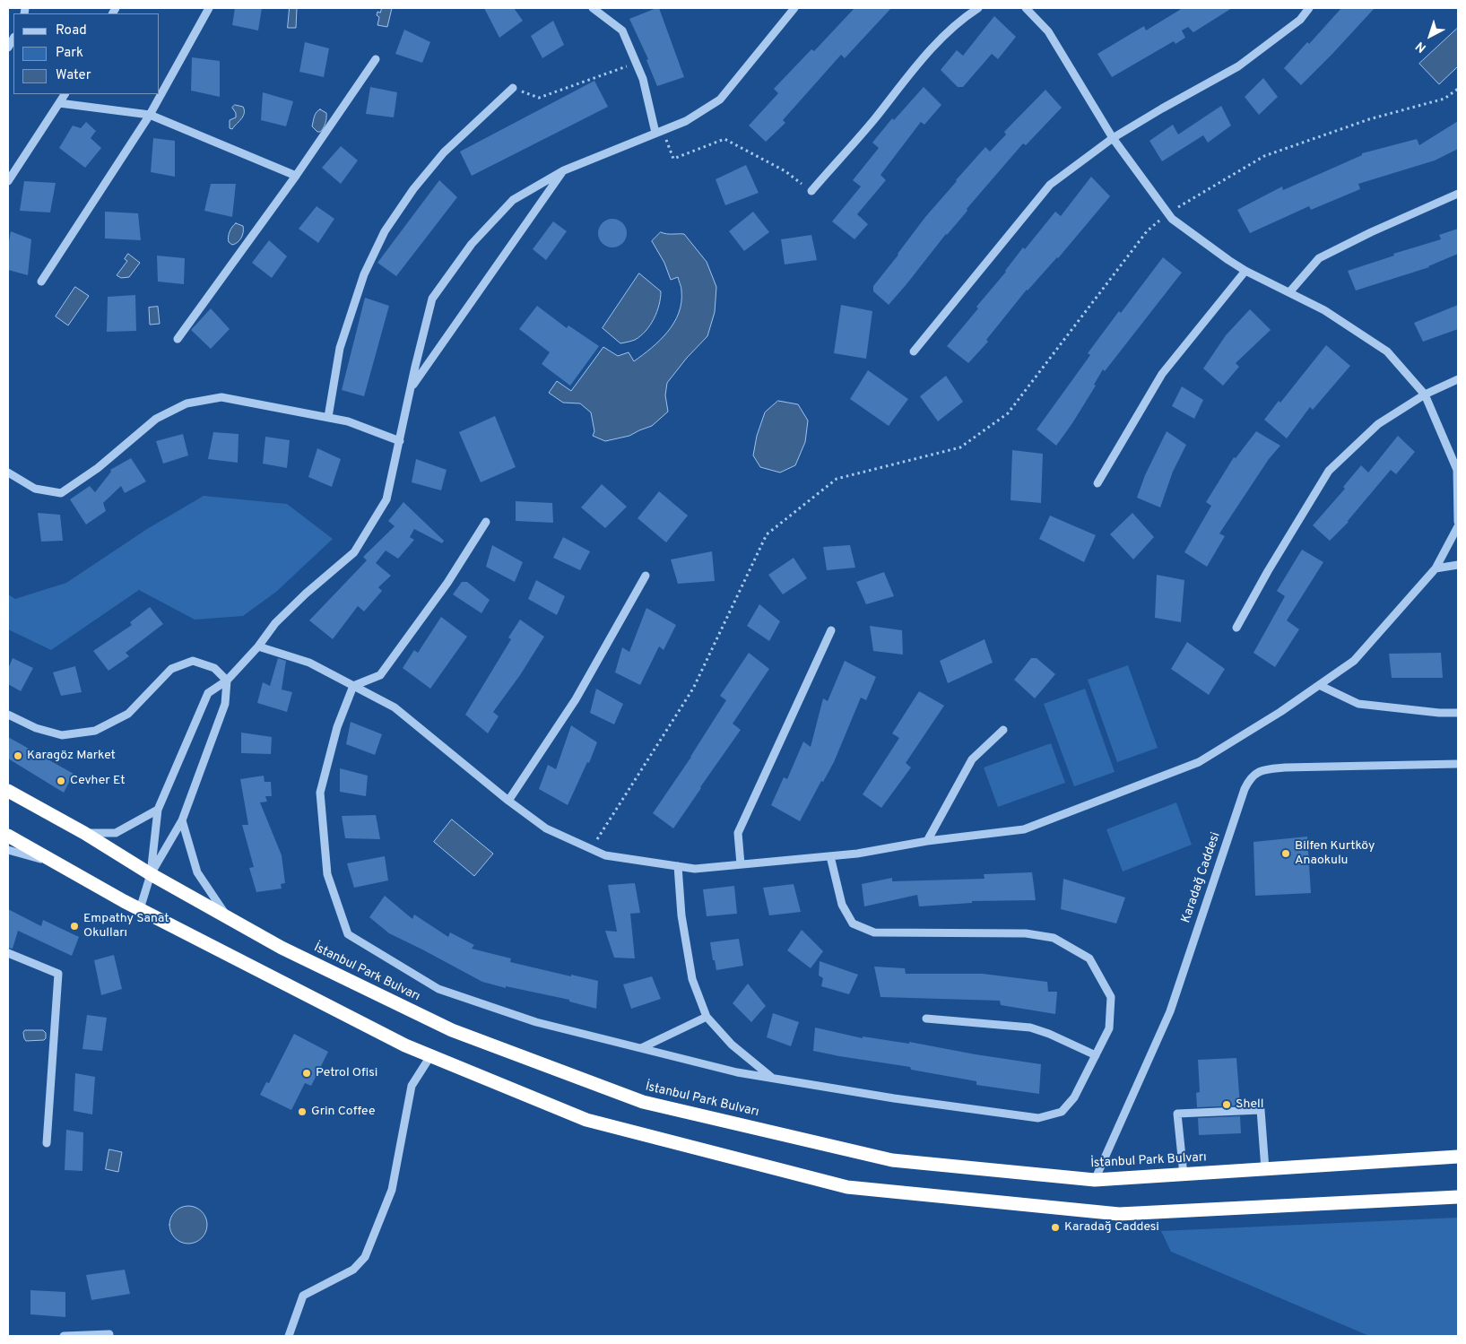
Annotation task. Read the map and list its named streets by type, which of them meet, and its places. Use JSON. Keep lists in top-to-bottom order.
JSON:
{
  "streets": {
    "highway": ["İstanbul Park Bulvarı"],
    "street": ["Karadağ Caddesi"]
  },
  "crossings": [
    ["Karadağ Caddesi", "İstanbul Park Bulvarı"]
  ],
  "places": [
    "Karagöz Market",
    "Cevher Et",
    "Bilfen Kurtköy Anaokulu",
    "Empathy Sanat Okulları",
    "Petrol Ofisi",
    "Shell",
    "Grin Coffee",
    "Karadağ Caddesi"
  ],
  "legend": ["Road", "Park", "Water"],
  "north": "bottom left"
}
